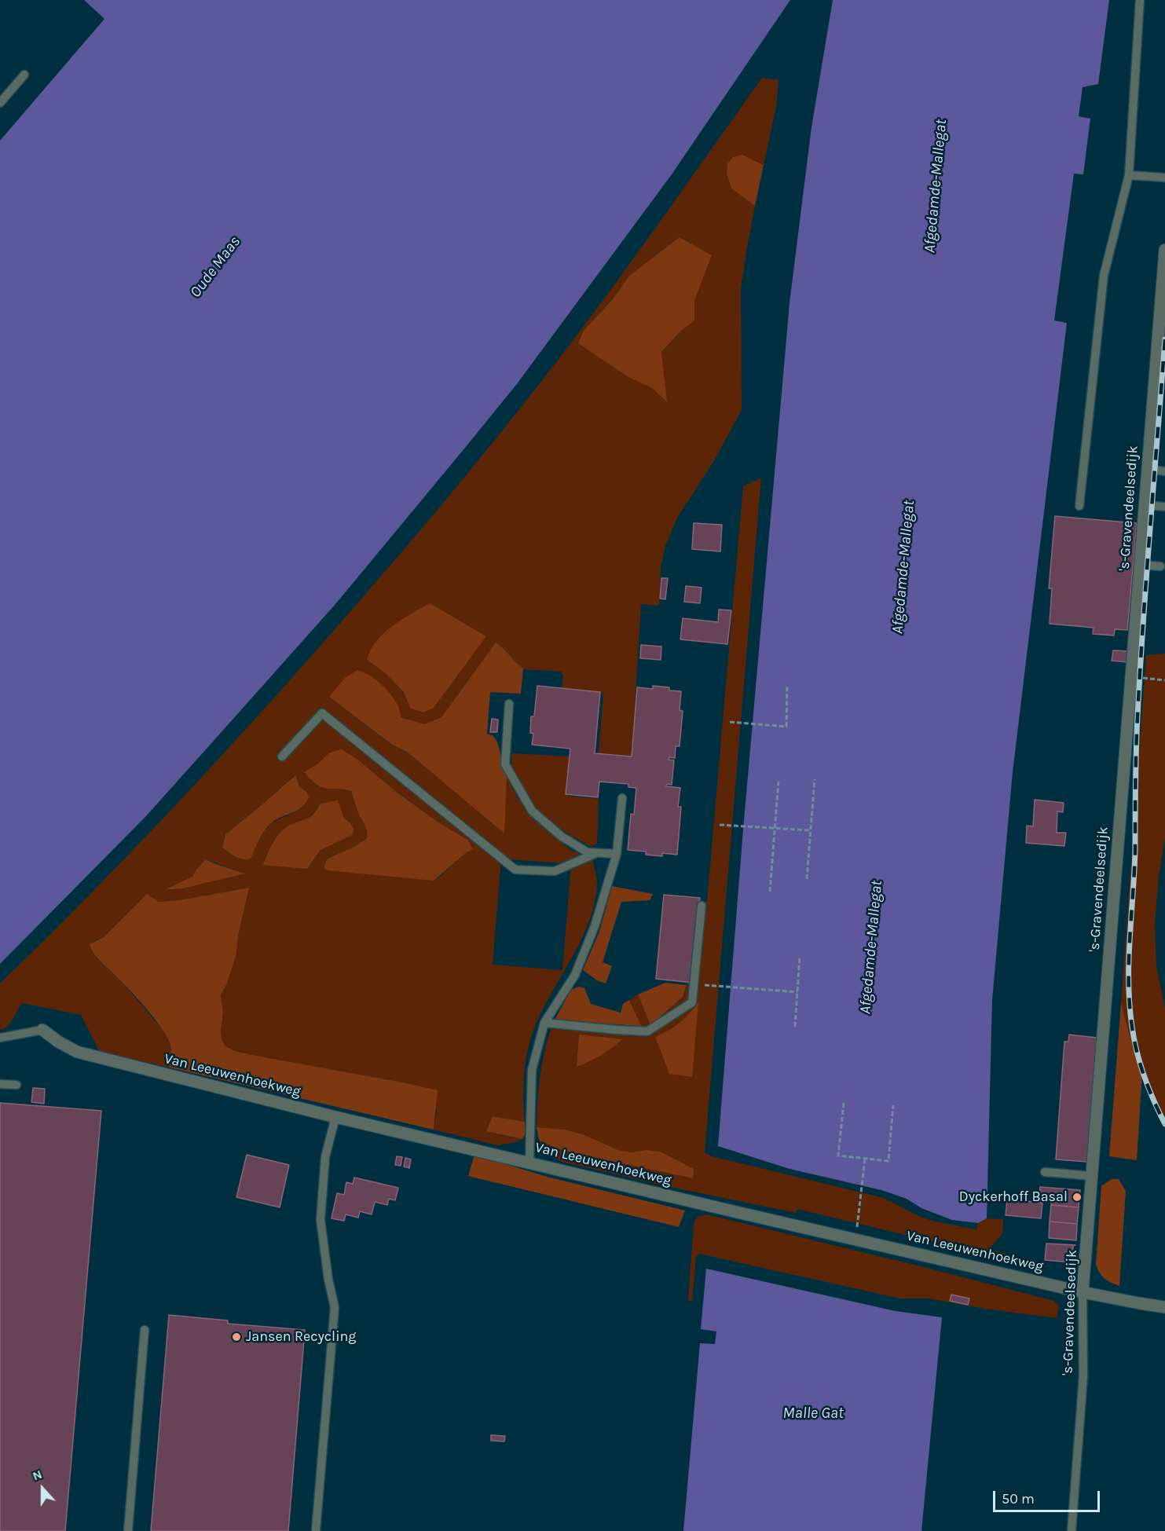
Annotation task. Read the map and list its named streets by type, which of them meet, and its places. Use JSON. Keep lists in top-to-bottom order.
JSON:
{
  "streets": {
    "street": ["'s-Gravendeelsedijk", "Van Leeuwenhoekweg"]
  },
  "crossings": [
    ["'s-Gravendeelsedijk", "Van Leeuwenhoekweg"]
  ],
  "water": ["Afgedamde-Mallegat", "Oude Maas", "Malle Gat"],
  "places": ["Dyckerhoff Basal", "Jansen Recycling"],
  "scale_bar": "50 m",
  "north": "top"
}
